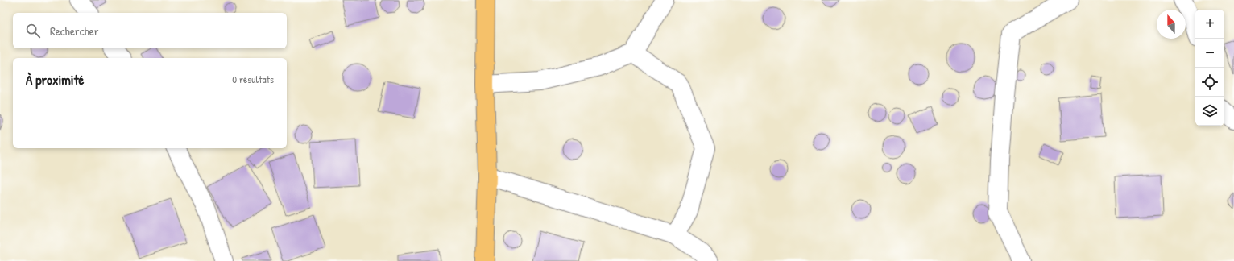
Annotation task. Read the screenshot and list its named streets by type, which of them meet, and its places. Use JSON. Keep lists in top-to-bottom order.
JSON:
{
  "north": "top",
  "page": {
    "map_buttons": ["+", "−"],
    "search": "Rechercher",
    "heading": ["À proximité", "0 résultats"]
  }
}
